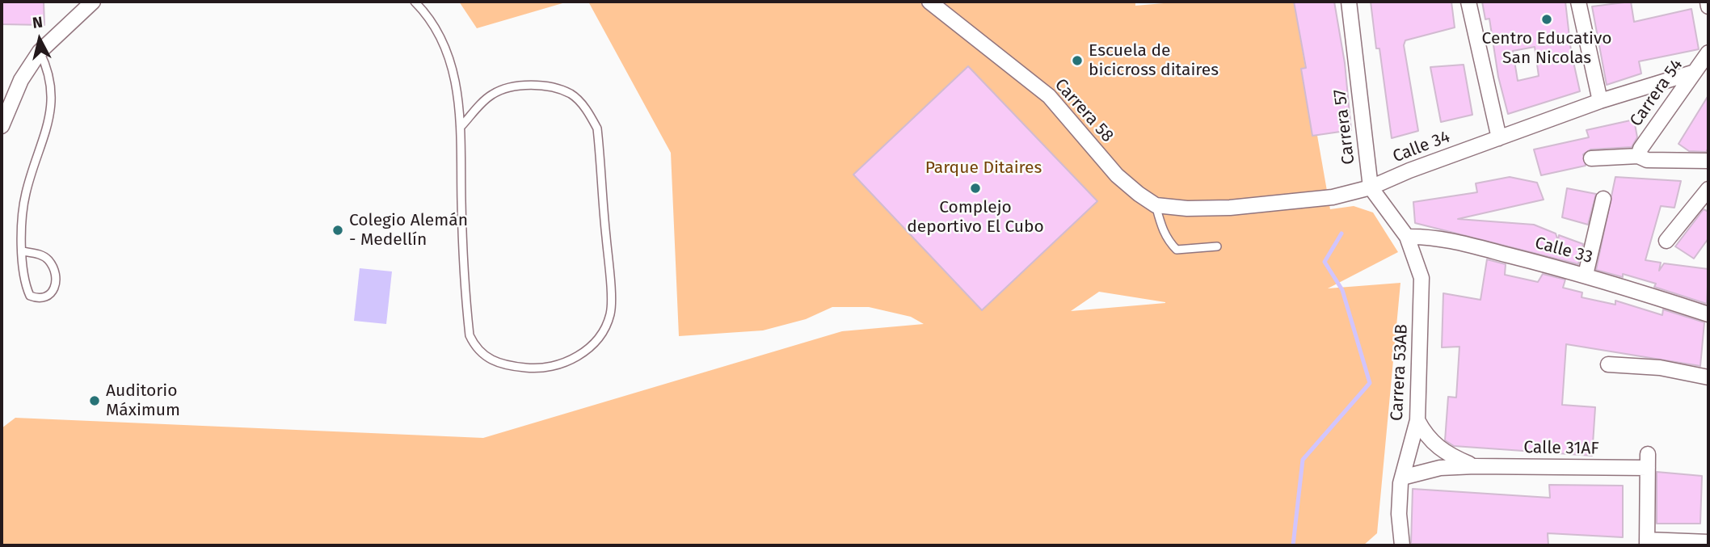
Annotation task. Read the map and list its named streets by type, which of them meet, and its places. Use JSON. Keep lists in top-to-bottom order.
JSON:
{
  "streets": {
    "street": [
      "Carrera 54",
      "Carrera 58",
      "Carrera 57",
      "Calle 34",
      "Calle 33",
      "Carrera 53AB",
      "Calle 31AF"
    ]
  },
  "crossings": [
    ["Carrera 54", "Calle 34"],
    ["Carrera 58", "Calle 34"],
    ["Carrera 57", "Calle 34"],
    ["Carrera 57", "Calle 33"],
    ["Carrera 57", "Carrera 53AB"],
    ["Calle 33", "Carrera 53AB"],
    ["Carrera 53AB", "Calle 31AF"]
  ],
  "parks": ["Parque Ditaires"],
  "places": [
    "Centro Educativo San Nicolas",
    "Escuela de bicicross ditaires",
    "Complejo deportivo El Cubo",
    "Colegio Alemán - Medellín",
    "Auditorio Máximum"
  ],
  "north": "top"
}
